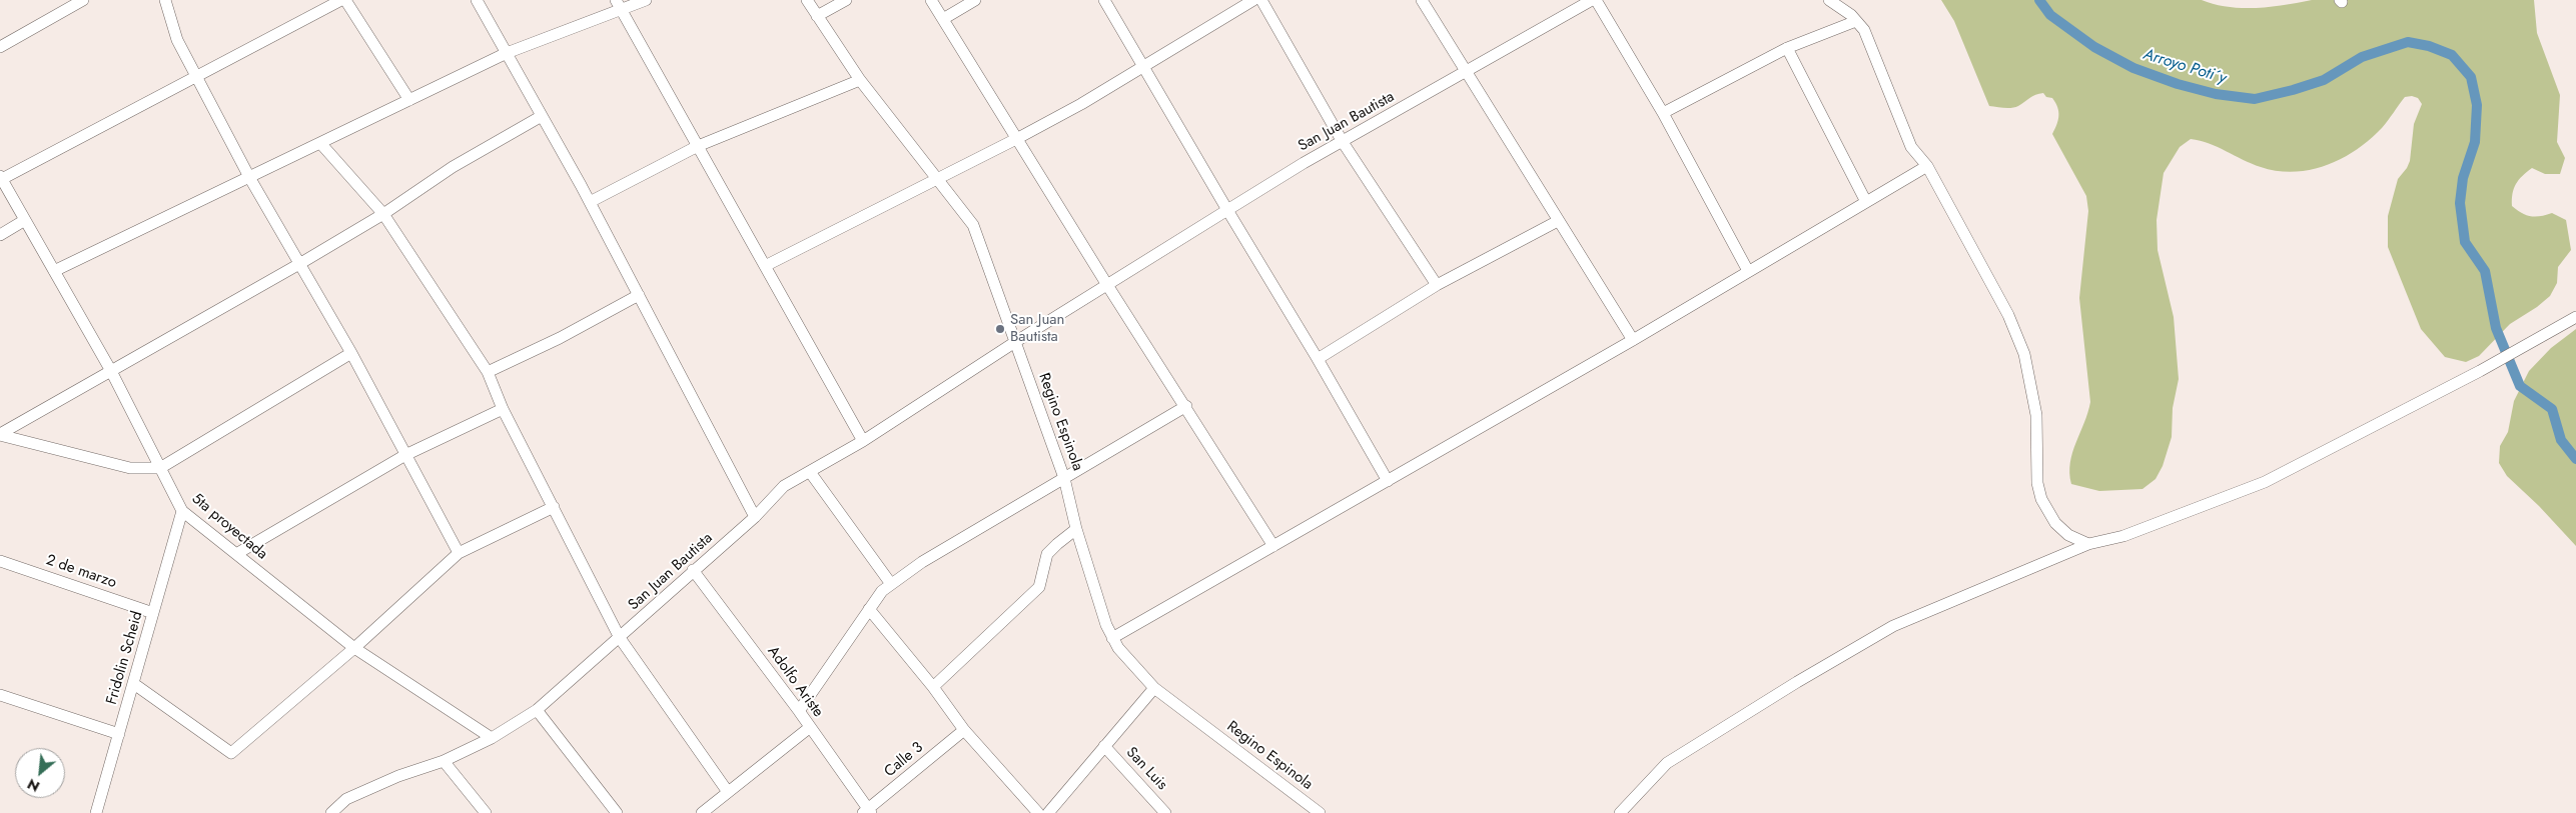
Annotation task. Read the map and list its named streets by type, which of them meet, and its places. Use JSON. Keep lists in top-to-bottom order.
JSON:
{
  "streets": {
    "street": [
      "San Juan Bautista",
      "Regino Espinola",
      "5ta proyectada",
      "2 de marzo",
      "Fridolin Scheid",
      "Adolfo Ariste",
      "Calle 3",
      "San Luis"
    ]
  },
  "crossings": [
    ["San Juan Bautista", "Regino Espinola"],
    ["San Juan Bautista", "5ta proyectada"],
    ["San Juan Bautista", "Adolfo Ariste"],
    ["5ta proyectada", "Fridolin Scheid"],
    ["2 de marzo", "Fridolin Scheid"],
    ["Adolfo Ariste", "Calle 3"]
  ],
  "water": ["Arroyo Poti´y"],
  "places": ["San Juan Bautista"],
  "north": "bottom left"
}
